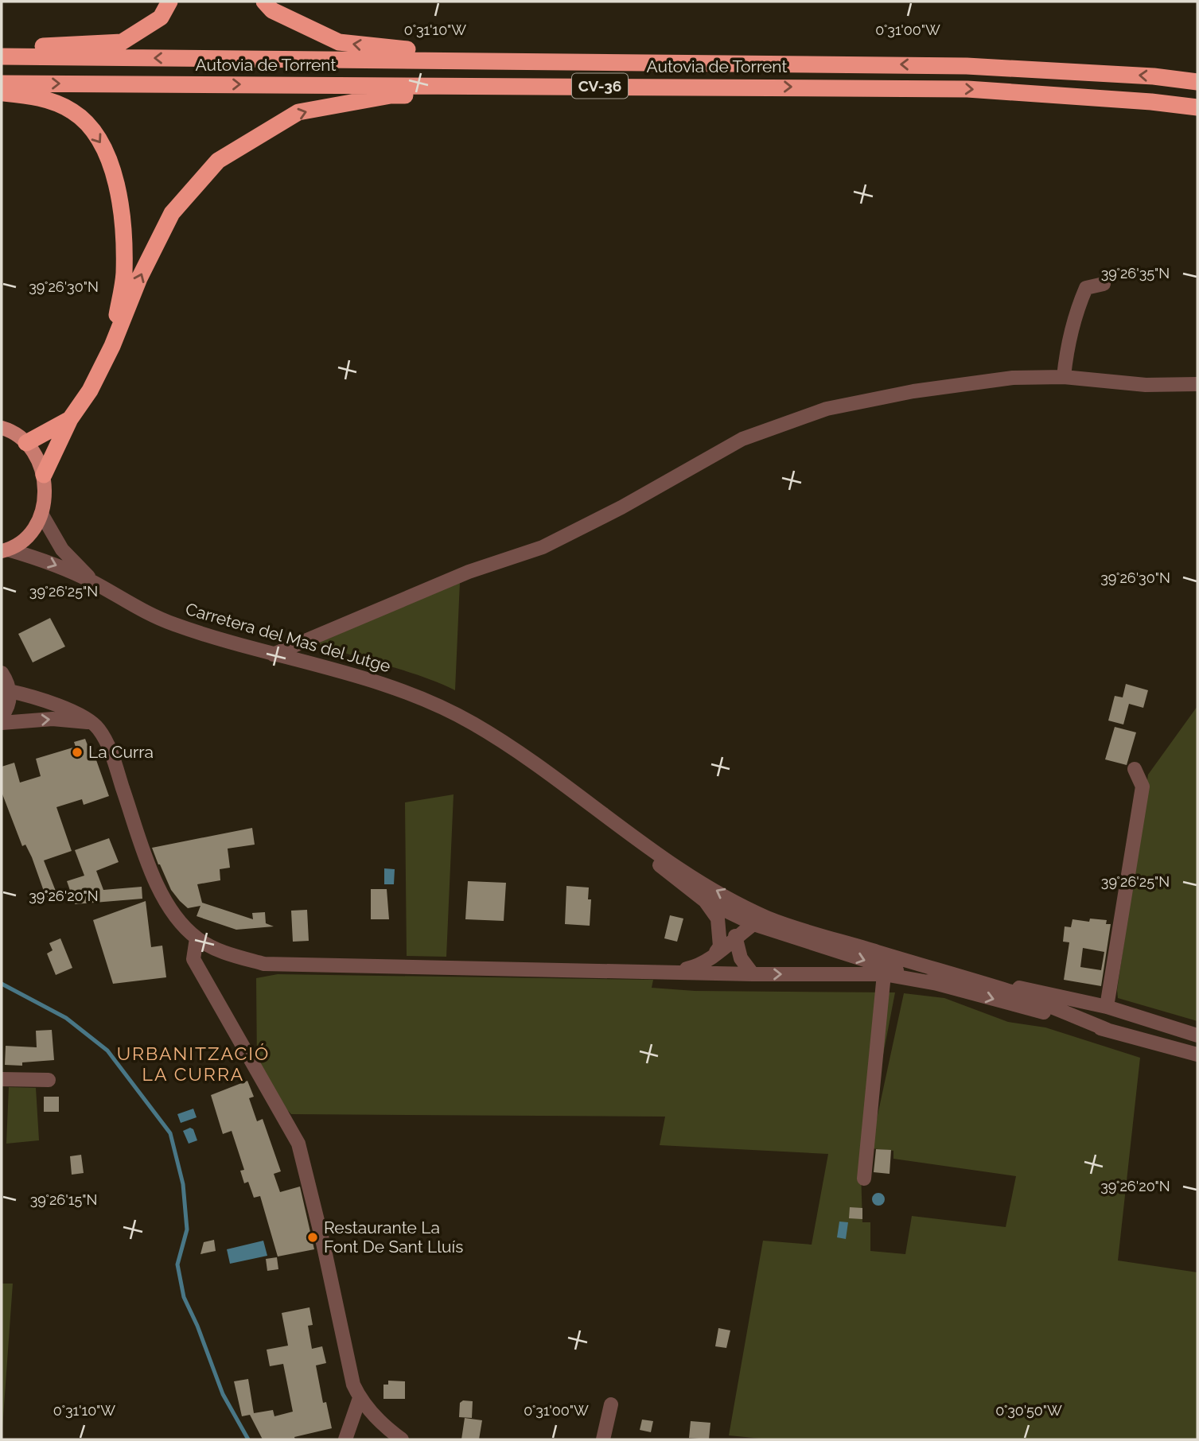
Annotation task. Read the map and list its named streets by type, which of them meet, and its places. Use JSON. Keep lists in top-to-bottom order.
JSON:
{
  "streets": {
    "highway": ["Autovia de Torrent", "CV-36"],
    "street": ["Carretera del Mas del Jutge"]
  },
  "districts": ["URBANITZACIÓ LA CURRA"],
  "places": ["La Curra", "Restaurante La Font De Sant Lluís"],
  "coordinates": [
    "0°31'10\"W",
    "0°31'00\"W",
    "39°26'35\"N",
    "39°26'30\"N",
    "39°26'25\"N",
    "39°26'20\"N",
    "39°26'15\"N",
    "0°30'50\"W"
  ]
}
